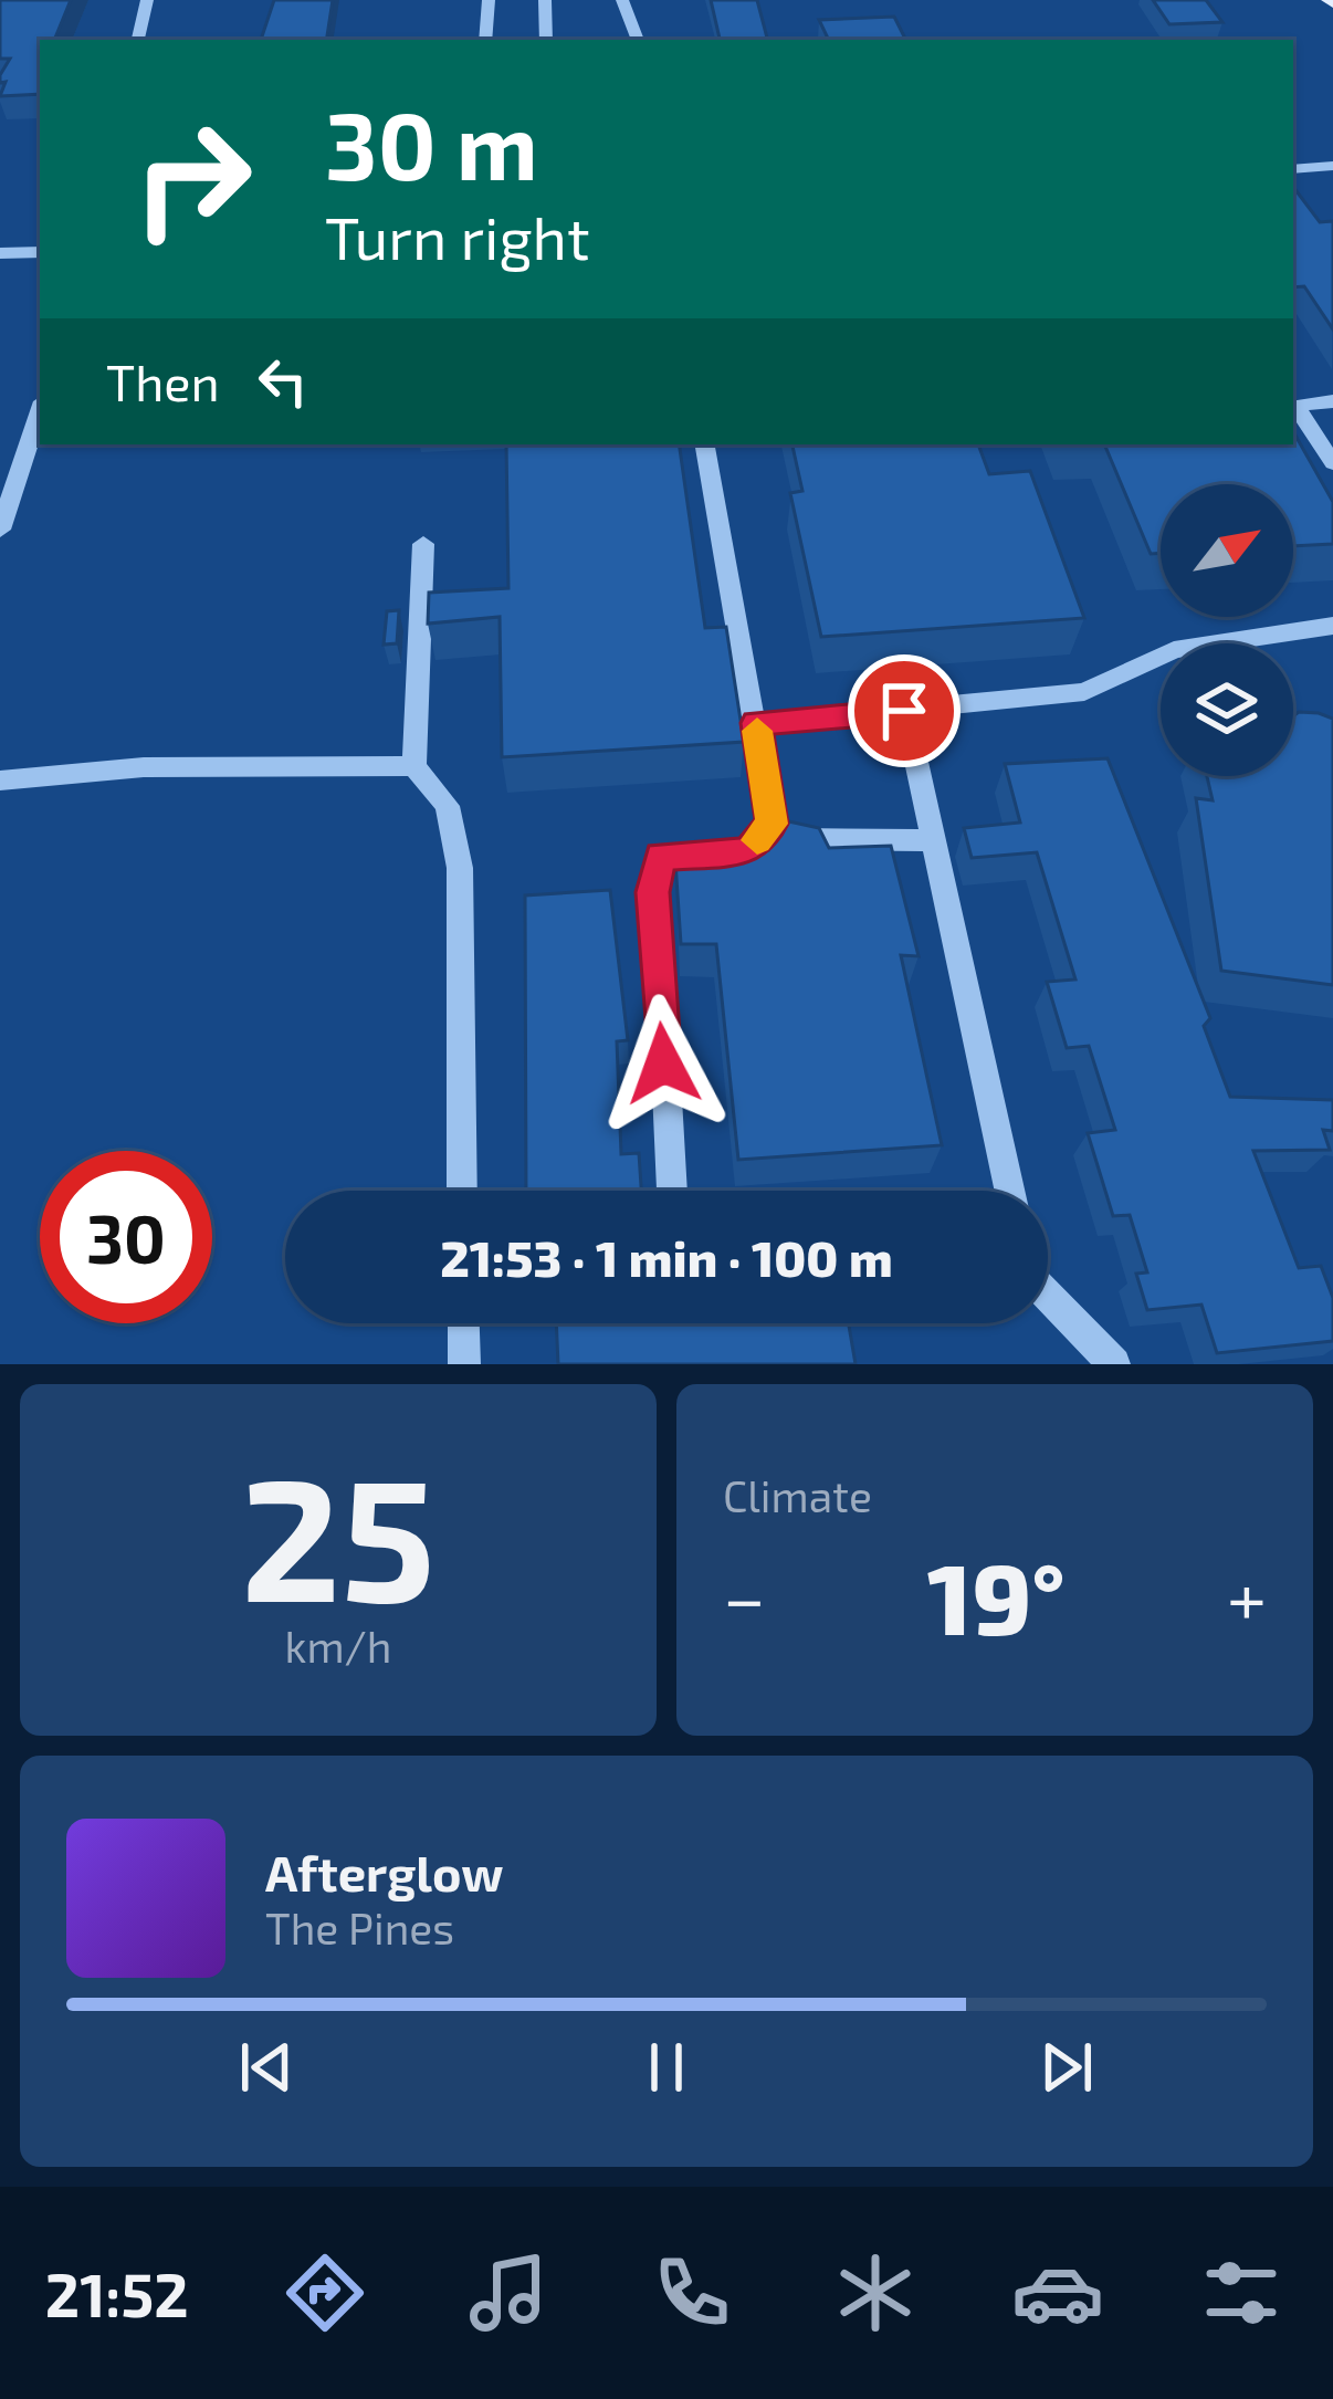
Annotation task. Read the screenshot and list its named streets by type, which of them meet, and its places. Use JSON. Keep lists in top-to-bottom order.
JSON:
{
  "north": "top right",
  "page": {
    "turn": ["30 m", "Turn right"],
    "then": "Then",
    "limit": "30",
    "trip": "21:53 · 1 min · 100 m",
    "tile": [
      ["25", "km/h"],
      "Climate"
    ],
    "heat": ["−", "19°", "+"],
    "song": ["Afterglow", "The Pines"],
    "tabs": "21:52"
  }
}
